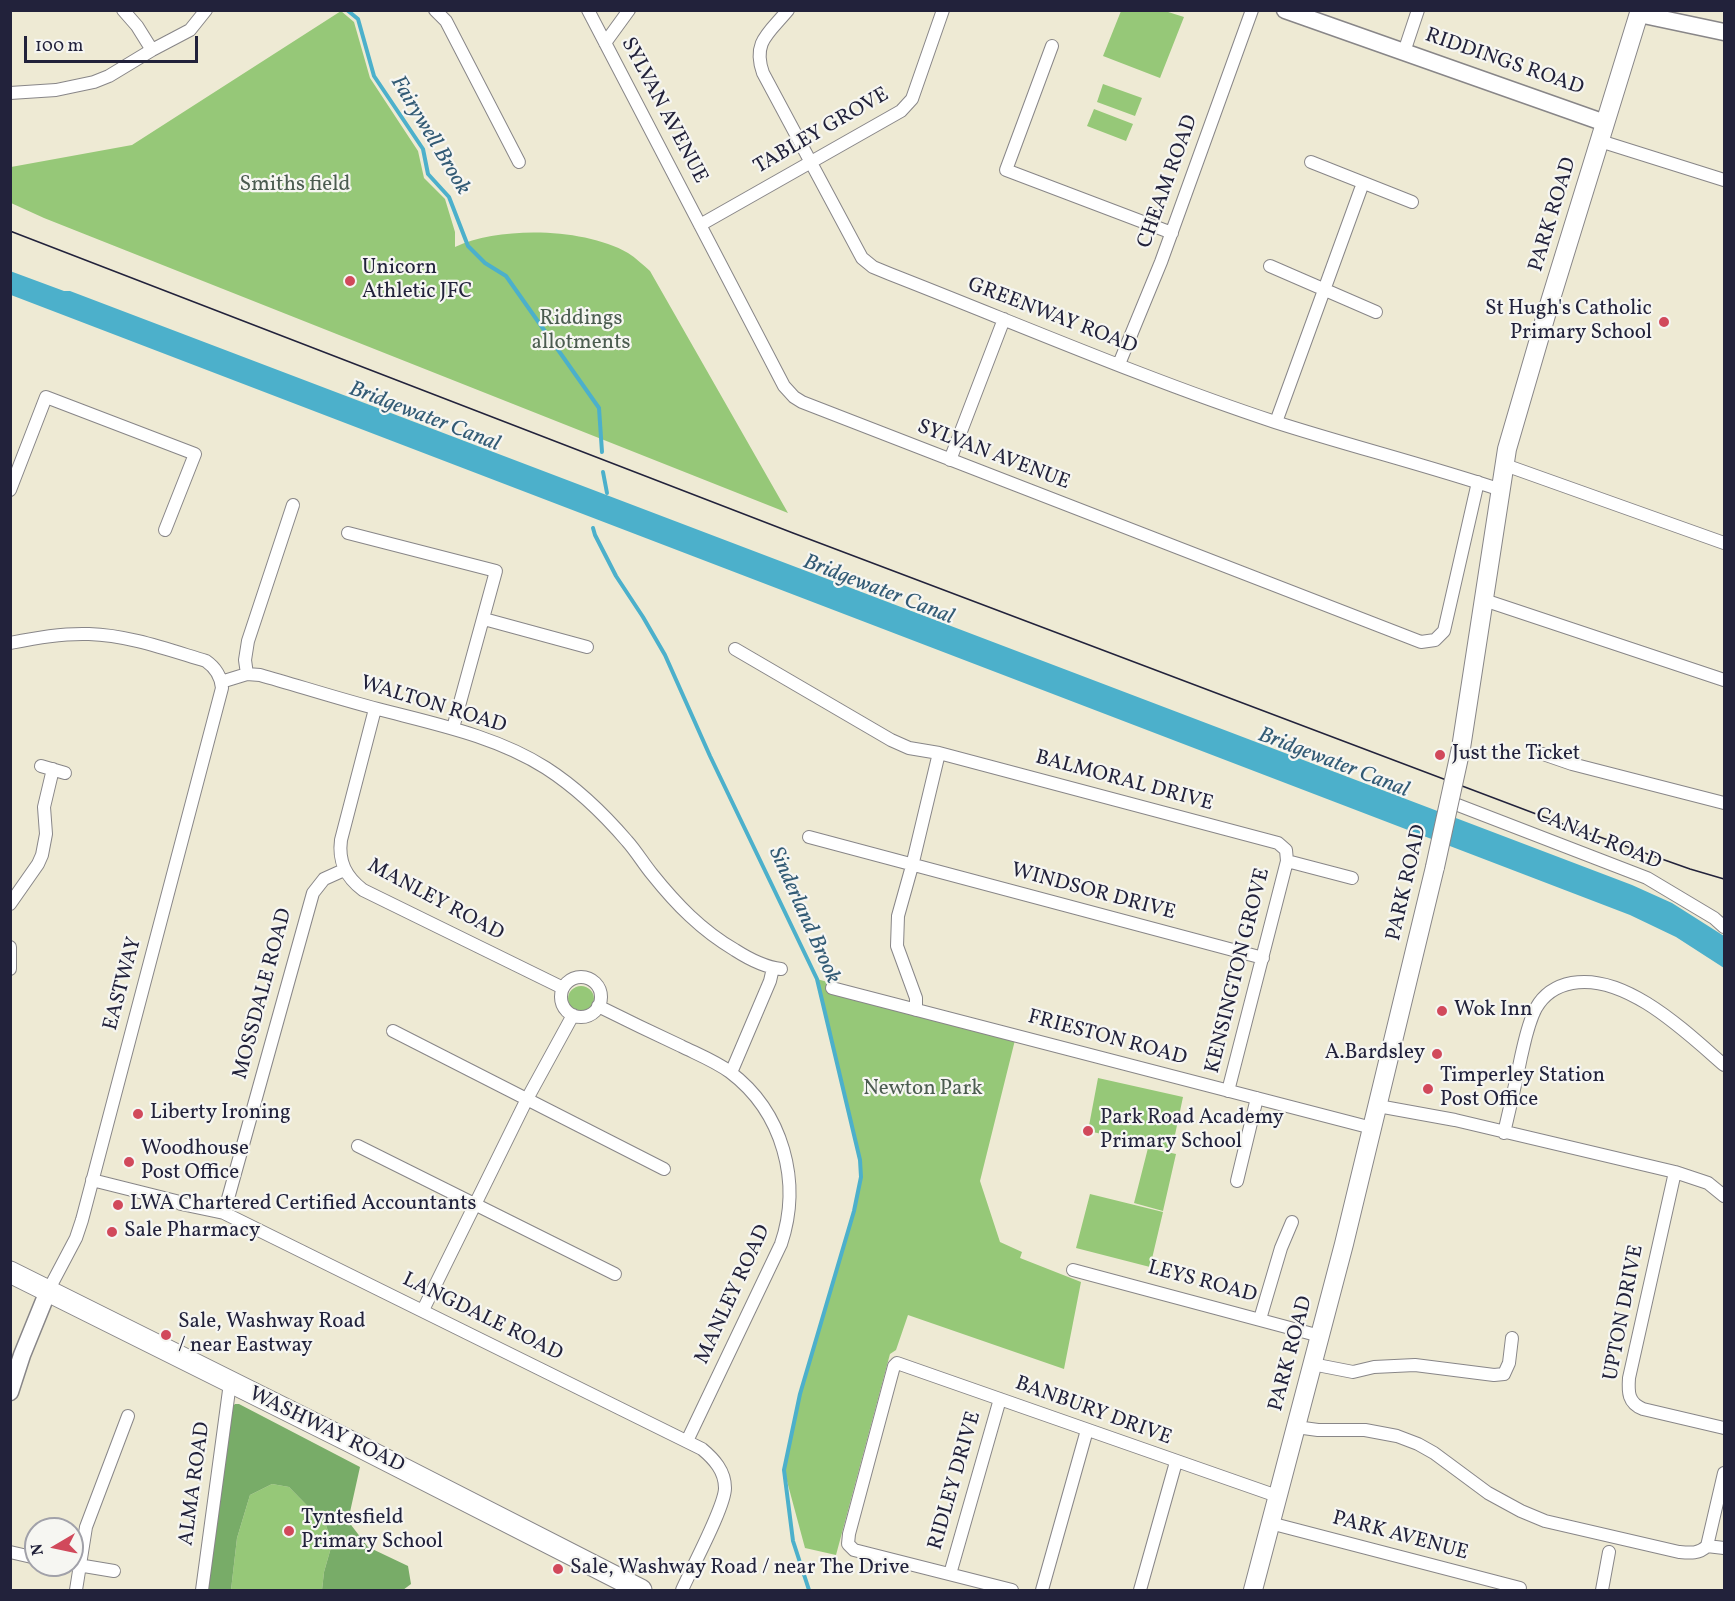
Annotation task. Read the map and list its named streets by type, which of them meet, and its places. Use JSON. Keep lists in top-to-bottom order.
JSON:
{
  "streets": {
    "highway": ["WASHWAY ROAD"],
    "main road": ["PARK ROAD"],
    "street": [
      "RIDDINGS ROAD",
      "SYLVAN AVENUE",
      "TABLEY GROVE",
      "CHEAM ROAD",
      "GREENWAY ROAD",
      "WALTON ROAD",
      "BALMORAL DRIVE",
      "CANAL ROAD",
      "WINDSOR DRIVE",
      "MANLEY ROAD",
      "KENSINGTON GROVE",
      "EASTWAY",
      "MOSSDALE ROAD",
      "FRIESTON ROAD",
      "LEYS ROAD",
      "UPTON DRIVE",
      "LANGDALE ROAD",
      "BANBURY DRIVE",
      "RIDLEY DRIVE",
      "ALMA ROAD",
      "PARK AVENUE"
    ]
  },
  "crossings": [
    ["RIDDINGS ROAD", "PARK ROAD"],
    ["SYLVAN AVENUE", "TABLEY GROVE"],
    ["SYLVAN AVENUE", "GREENWAY ROAD"],
    ["TABLEY GROVE", "GREENWAY ROAD"],
    ["CHEAM ROAD", "GREENWAY ROAD"],
    ["PARK ROAD", "GREENWAY ROAD"],
    ["PARK ROAD", "CANAL ROAD"],
    ["PARK ROAD", "FRIESTON ROAD"],
    ["PARK ROAD", "LEYS ROAD"],
    ["PARK ROAD", "BANBURY DRIVE"],
    ["PARK ROAD", "PARK AVENUE"],
    ["WALTON ROAD", "MANLEY ROAD"],
    ["WALTON ROAD", "EASTWAY"],
    ["BALMORAL DRIVE", "KENSINGTON GROVE"],
    ["WINDSOR DRIVE", "KENSINGTON GROVE"],
    ["MANLEY ROAD", "MOSSDALE ROAD"],
    ["MANLEY ROAD", "LANGDALE ROAD"],
    ["KENSINGTON GROVE", "FRIESTON ROAD"],
    ["EASTWAY", "LANGDALE ROAD"],
    ["EASTWAY", "WASHWAY ROAD"],
    ["MOSSDALE ROAD", "LANGDALE ROAD"],
    ["BANBURY DRIVE", "RIDLEY DRIVE"],
    ["WASHWAY ROAD", "ALMA ROAD"]
  ],
  "water": ["Fairywell Brook", "Bridgewater Canal", "Sinderland Brook"],
  "parks": ["Smiths field", "Riddings allotments", "Newton Park"],
  "places": [
    "Unicorn Athletic JFC",
    "St Hugh's Catholic Primary School",
    "Just the Ticket",
    "Wok Inn",
    "A.Bardsley",
    "Timperley Station Post Office",
    "Liberty Ironing",
    "Park Road Academy Primary School",
    "Woodhouse Post Office",
    "LWA Chartered Certified Accountants",
    "Sale Pharmacy",
    "Sale, Washway Road / near Eastway",
    "Tyntesfield Primary School",
    "Sale, Washway Road / near The Drive"
  ],
  "scale_bar": "100 m",
  "north": "left"
}
